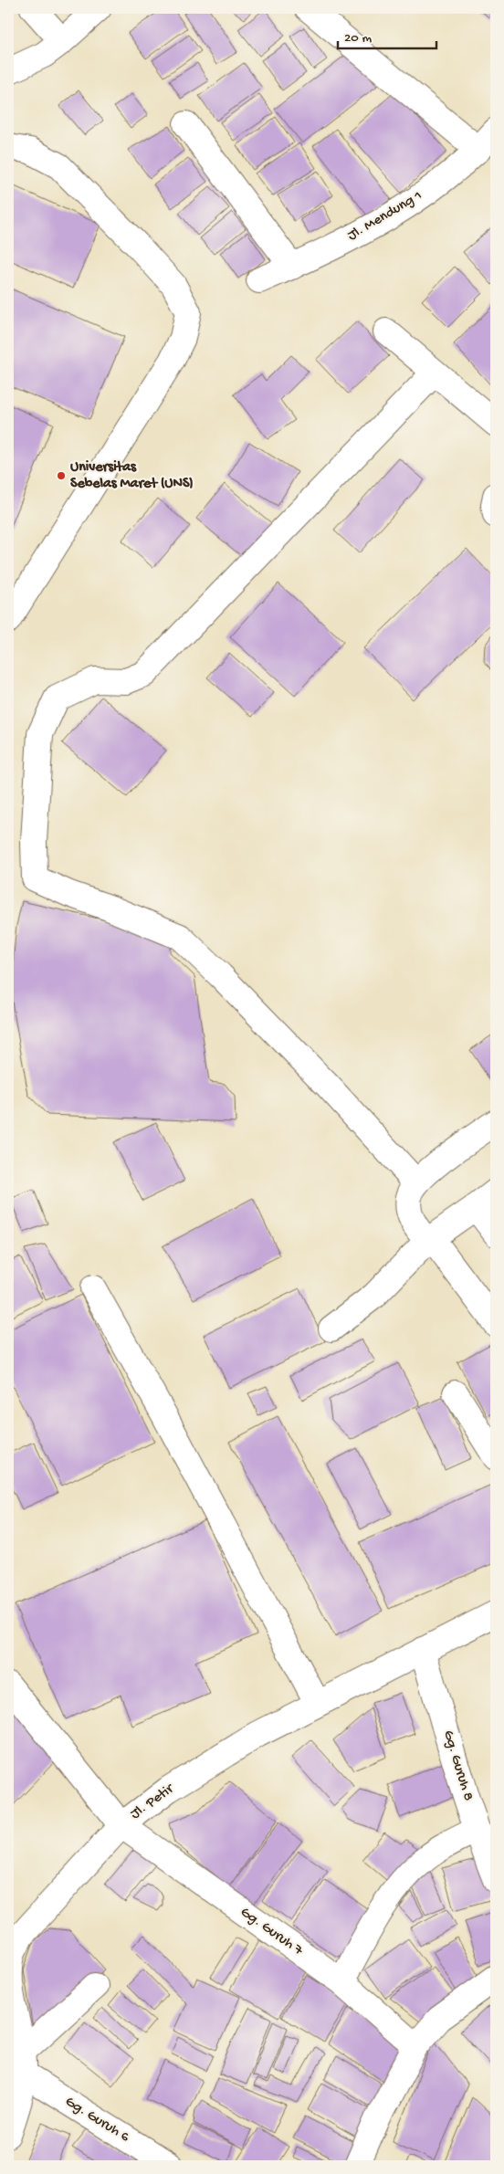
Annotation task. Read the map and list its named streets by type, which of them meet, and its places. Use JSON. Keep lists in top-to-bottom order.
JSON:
{
  "streets": {
    "street": [
      "Jl. Mendung 1",
      "Gg. Guruh 8",
      "Jl. Petir",
      "Gg. Guruh 7",
      "Gg. Guruh 6"
    ]
  },
  "crossings": [
    ["Gg. Guruh 8", "Jl. Petir"],
    ["Jl. Petir", "Gg. Guruh 7"],
    ["Jl. Petir", "Gg. Guruh 6"]
  ],
  "places": ["Universitas Sebelas Maret (UNS)"],
  "scale_bar": "20 m"
}
